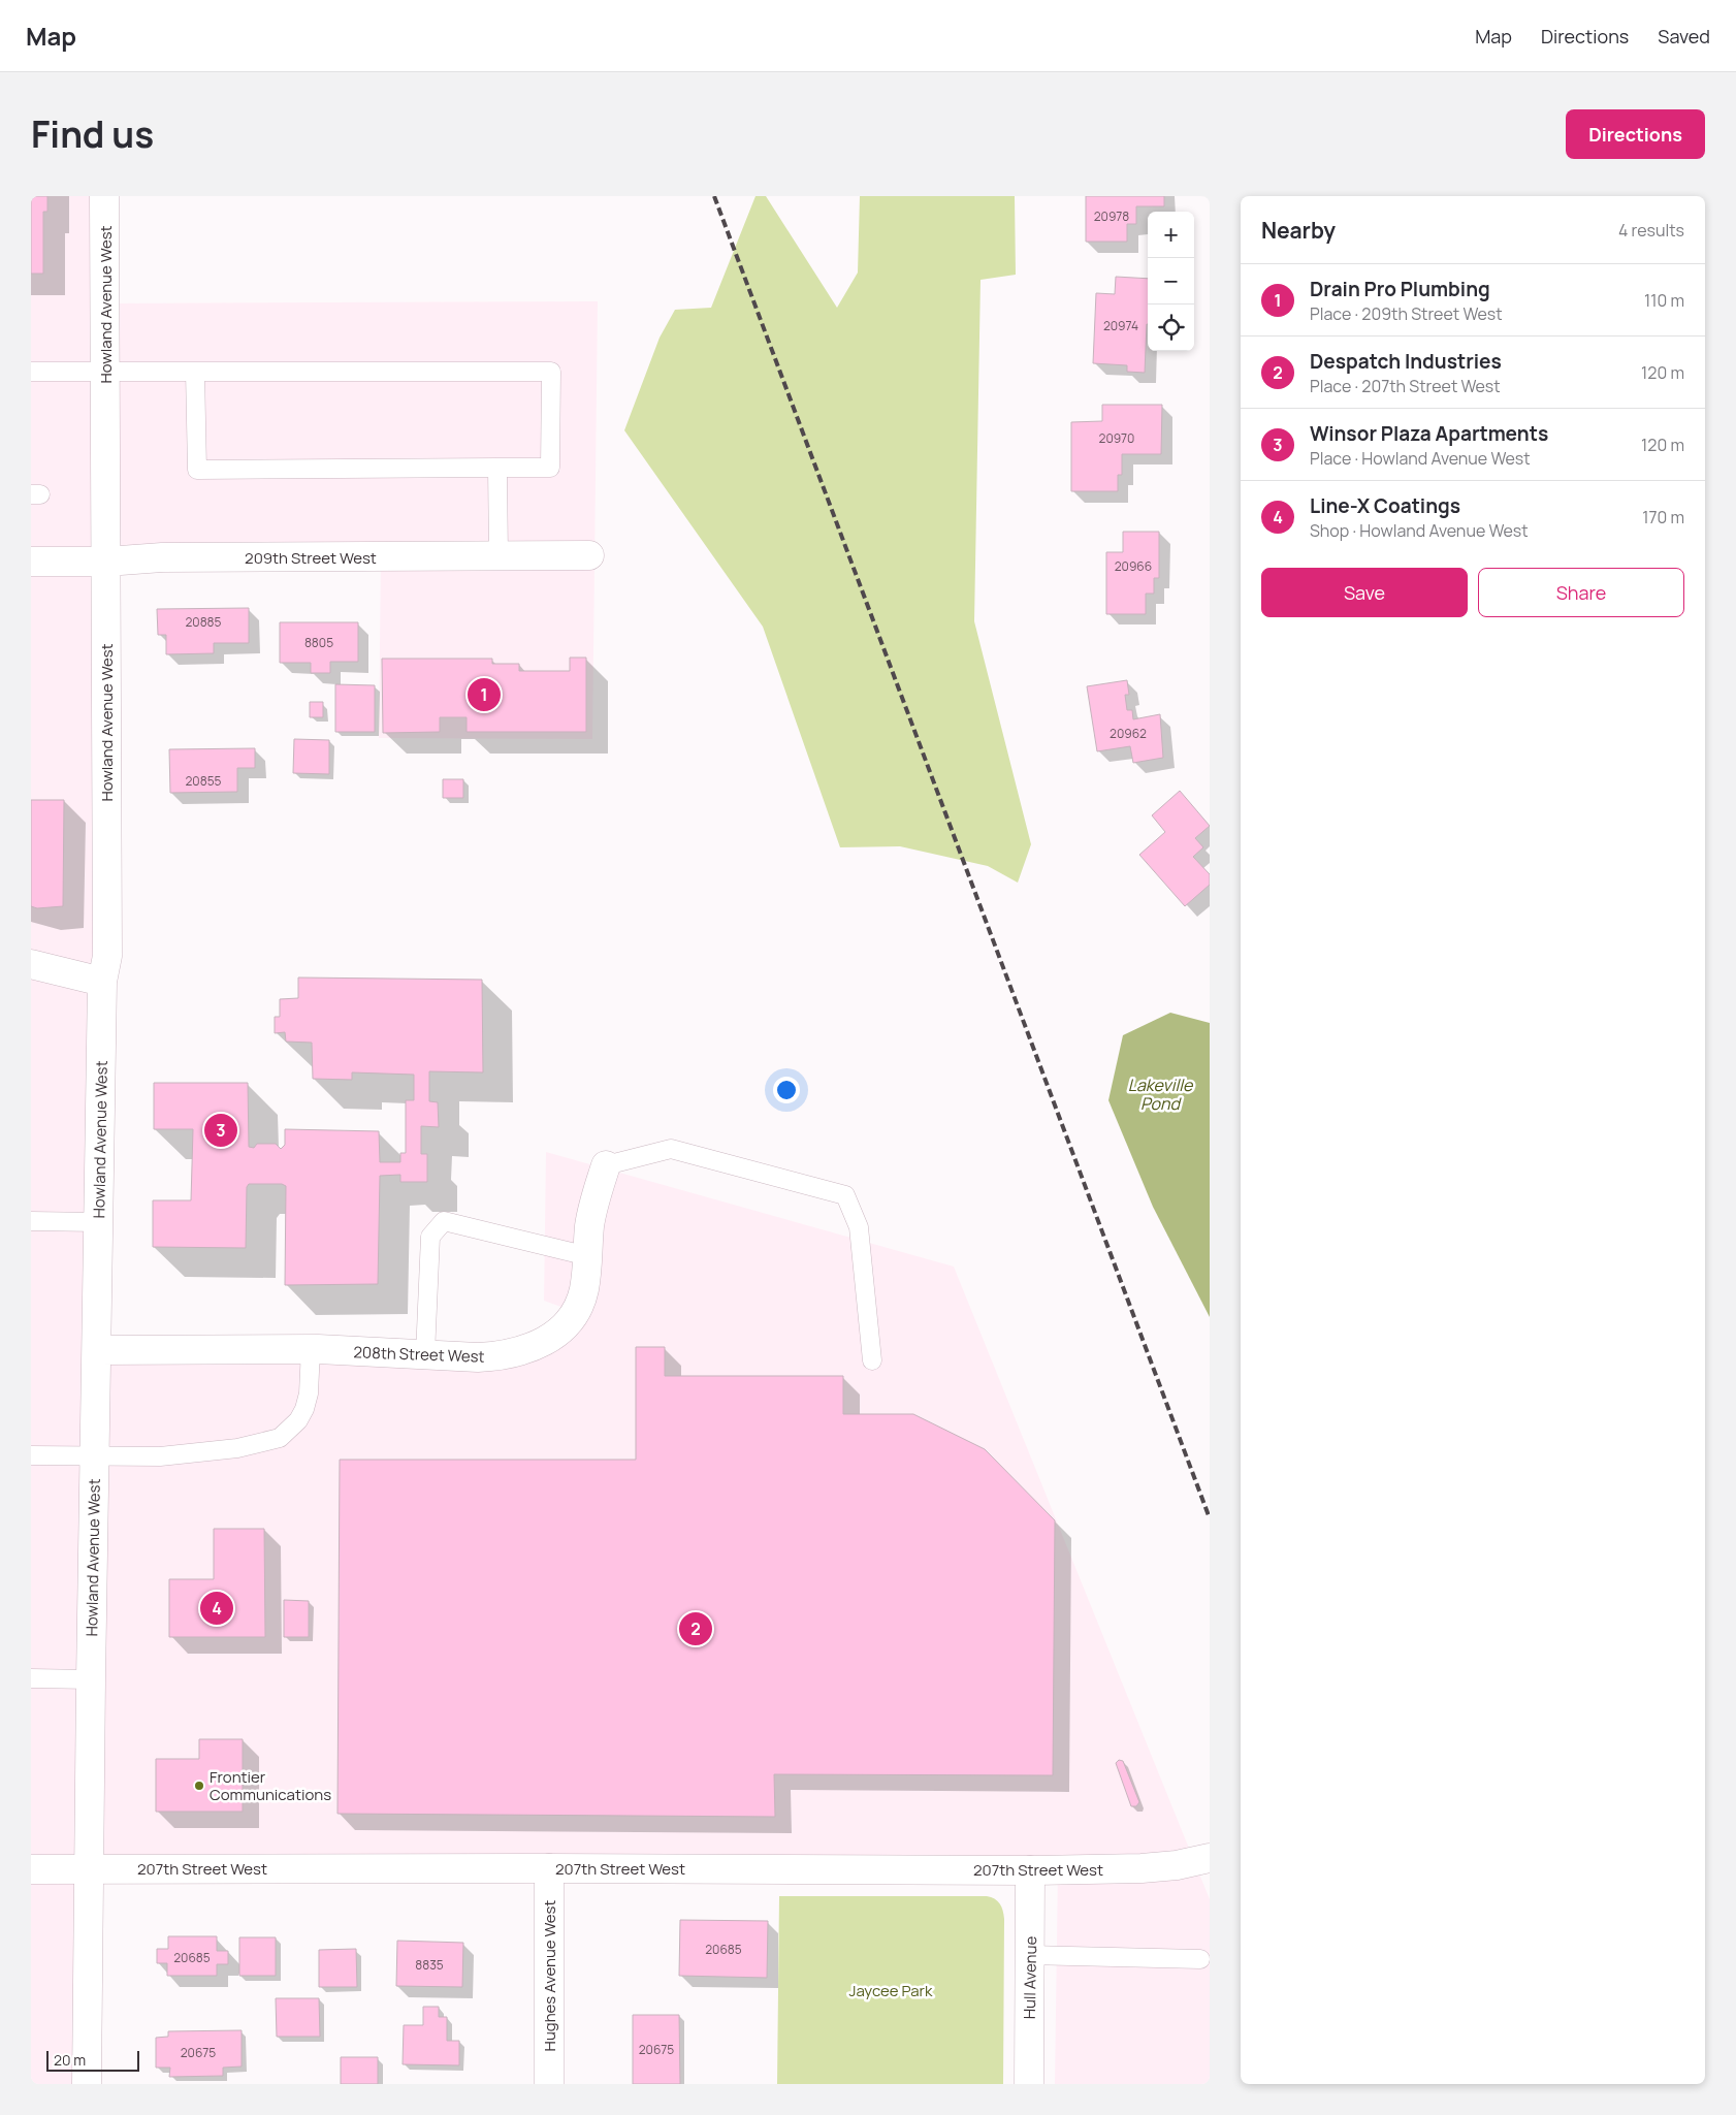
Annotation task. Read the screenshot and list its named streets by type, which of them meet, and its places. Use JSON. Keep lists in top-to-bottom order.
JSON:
{
  "streets": {
    "street": [
      "Howland Avenue West",
      "209th Street West",
      "208th Street West",
      "207th Street West",
      "Hughes Avenue West",
      "Hull Avenue"
    ]
  },
  "crossings": [
    ["Howland Avenue West", "209th Street West"],
    ["Howland Avenue West", "208th Street West"],
    ["Howland Avenue West", "207th Street West"],
    ["207th Street West", "Hughes Avenue West"],
    ["207th Street West", "Hull Avenue"]
  ],
  "water": ["Lakeville Pond"],
  "parks": ["Jaycee Park"],
  "places": ["Frontier Communications"],
  "house_numbers": [
    "20978",
    "20974",
    "20970",
    "20966",
    "20885",
    "8805",
    "20962",
    "20855",
    "20685",
    "20685",
    "8835",
    "20675",
    "20675"
  ],
  "scale_bar": "20 m",
  "page": {
    "header": "Map",
    "nav": ["Map", "Directions", "Saved"],
    "title": "Find us",
    "buttons": [
      "Directions",
      ["Save", "Share"]
    ],
    "heading": ["Nearby", "4 results"],
    "map_buttons": ["+", "−"],
    "list": [
      {
        "mark": "1",
        "name": "Drain Pro Plumbing",
        "note": "Place · 209th Street West",
        "value": "110 m"
      },
      {
        "mark": "2",
        "name": "Despatch Industries",
        "note": "Place · 207th Street West",
        "value": "120 m"
      },
      {
        "mark": "3",
        "name": "Winsor Plaza Apartments",
        "note": "Place · Howland Avenue West",
        "value": "120 m"
      },
      {
        "mark": "4",
        "name": "Line-X Coatings",
        "note": "Shop · Howland Avenue West",
        "value": "170 m"
      }
    ],
    "pins": [
      "1",
      "3",
      "4",
      "2"
    ],
    "scale": "20 m"
  }
}
